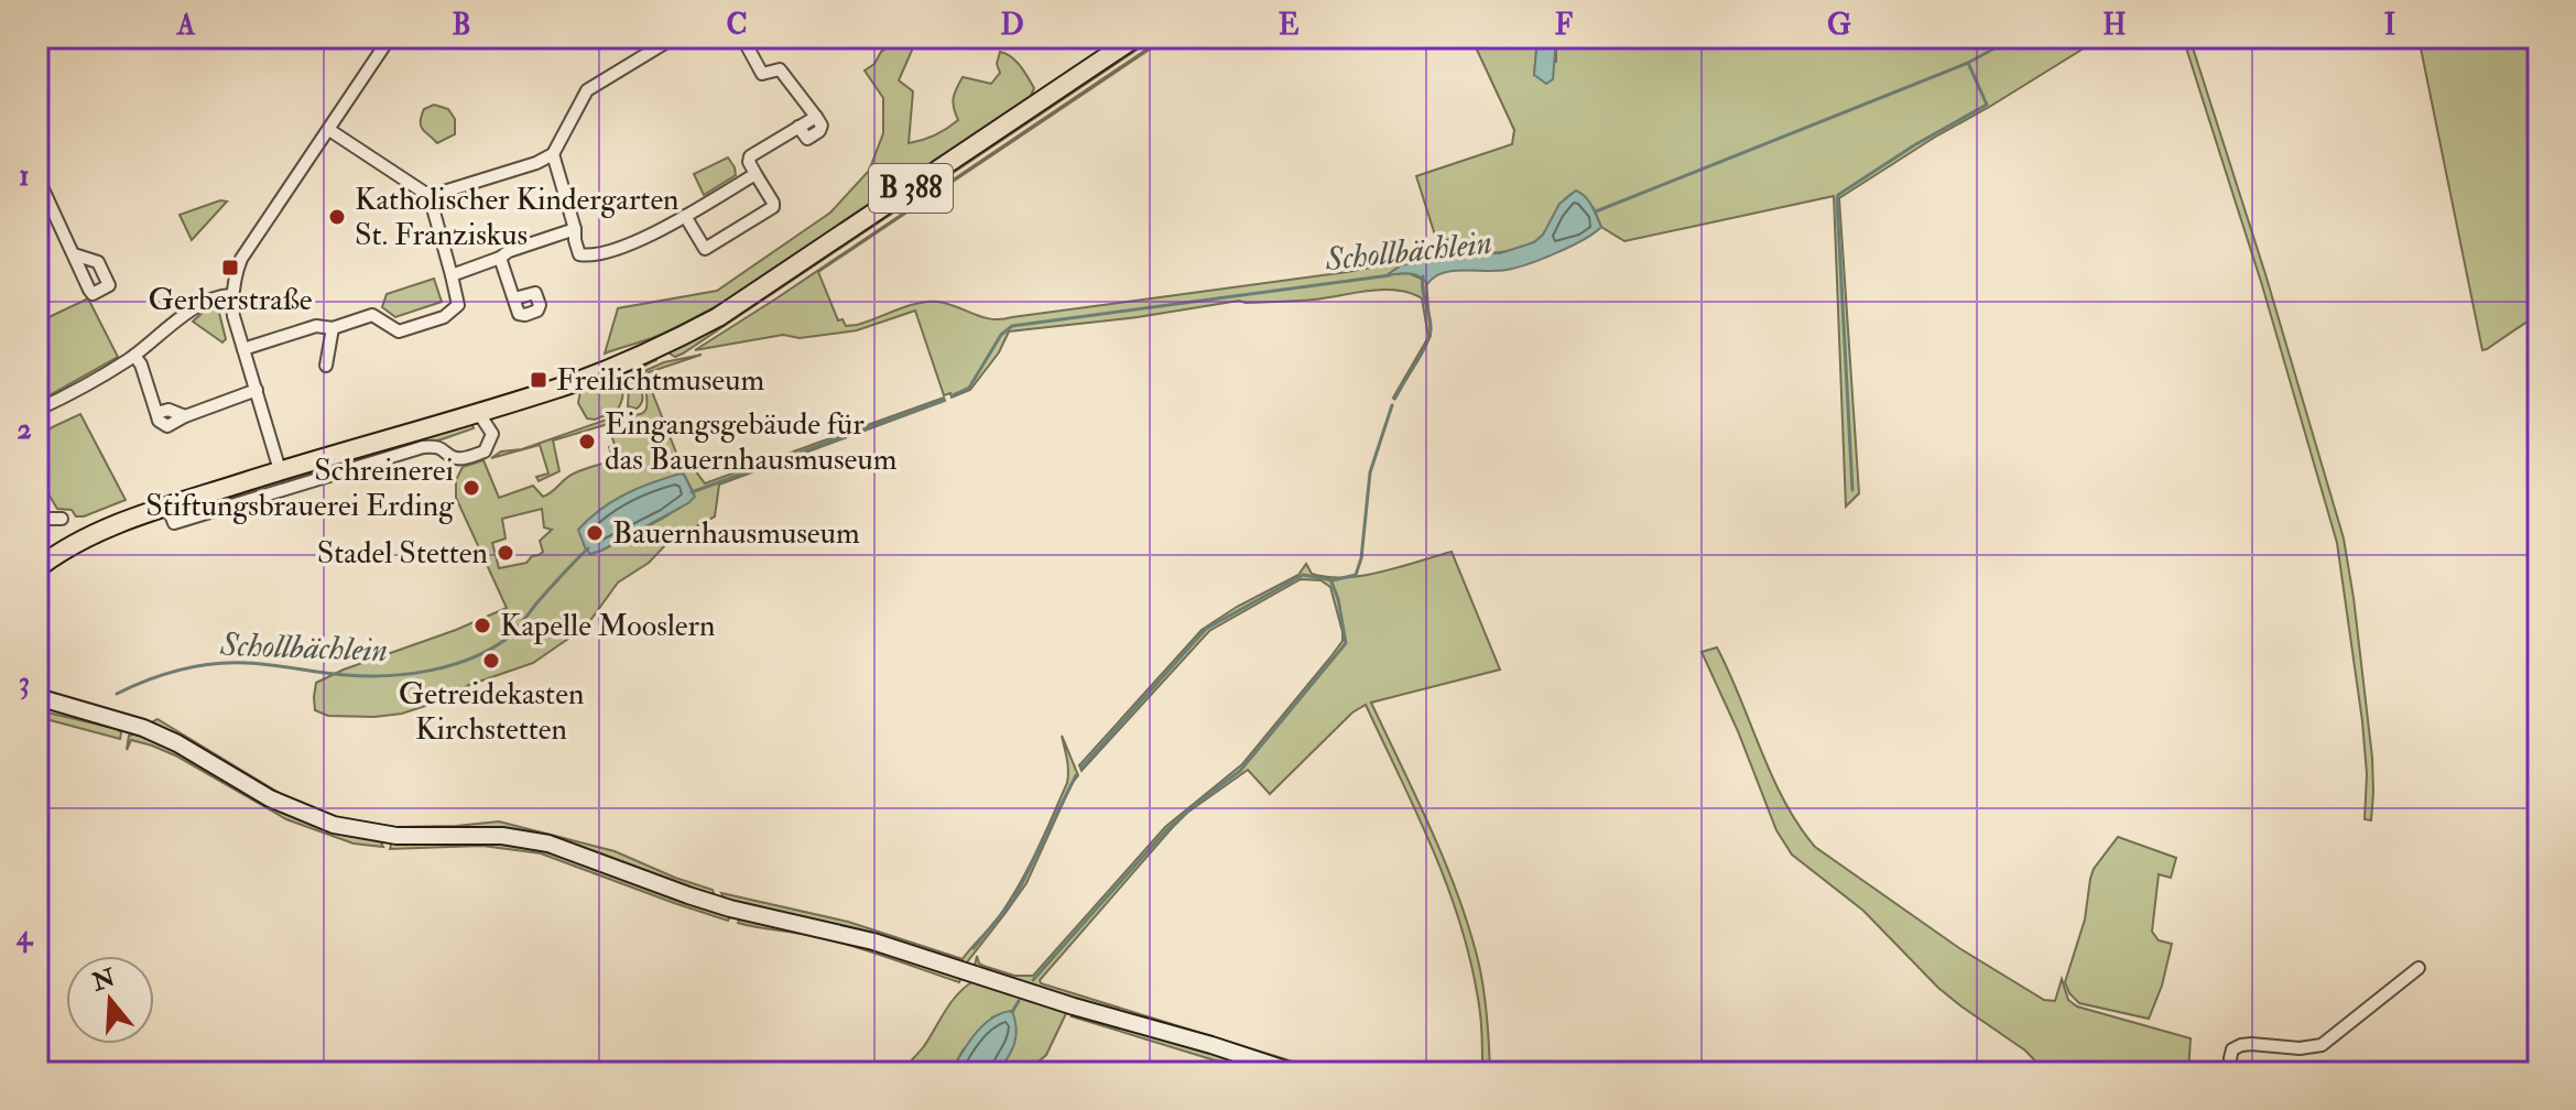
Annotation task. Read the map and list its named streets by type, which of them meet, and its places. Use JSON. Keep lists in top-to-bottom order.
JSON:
{
  "streets": {
    "main road": ["B 388"]
  },
  "water": ["Schollbächlein"],
  "places": {
    "other": [
      "Katholischer Kindergarten St. Franziskus",
      "Eingangsgebäude für das Bauernhausmuseum",
      "Schreinerei Stiftungsbrauerei Erding",
      "Bauernhausmuseum",
      "Stadel Stetten",
      "Kapelle Mooslern",
      "Getreidekasten Kirchstetten"
    ],
    "transit": ["Gerberstraße", "Freilichtmuseum"]
  },
  "north": "top",
  "grid": {
    "columns": [
      "A",
      "B",
      "C",
      "D",
      "E",
      "F",
      "G",
      "H",
      "I"
    ],
    "rows": [
      "1",
      "2",
      "3",
      "4"
    ]
  }
}
